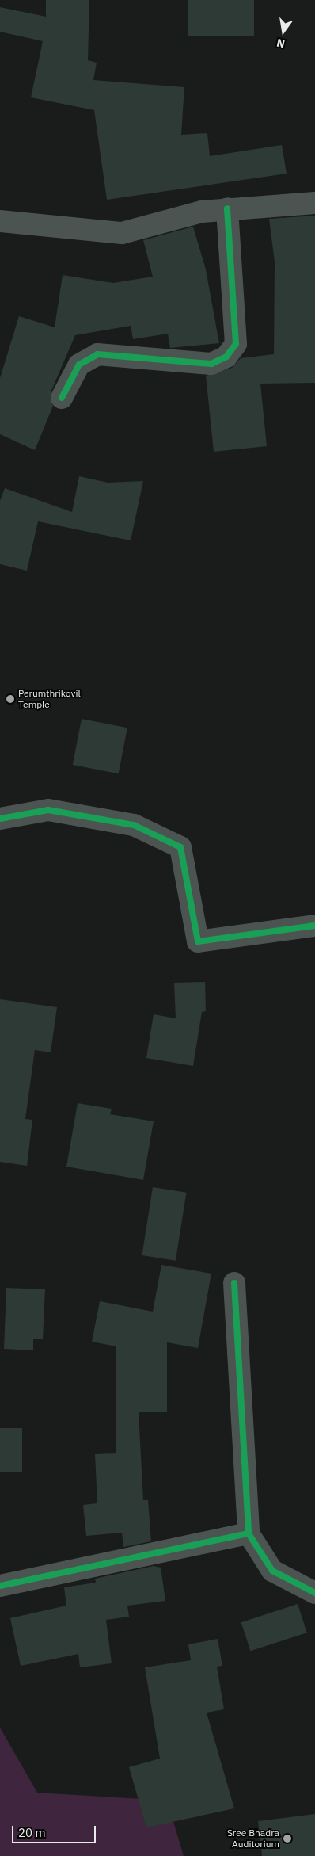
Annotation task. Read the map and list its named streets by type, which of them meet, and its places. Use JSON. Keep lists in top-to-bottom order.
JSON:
{
  "places": ["Perumthrikovil Temple", "Sree Bhadra Auditorium"],
  "scale_bar": "20 m",
  "north": "bottom"
}
